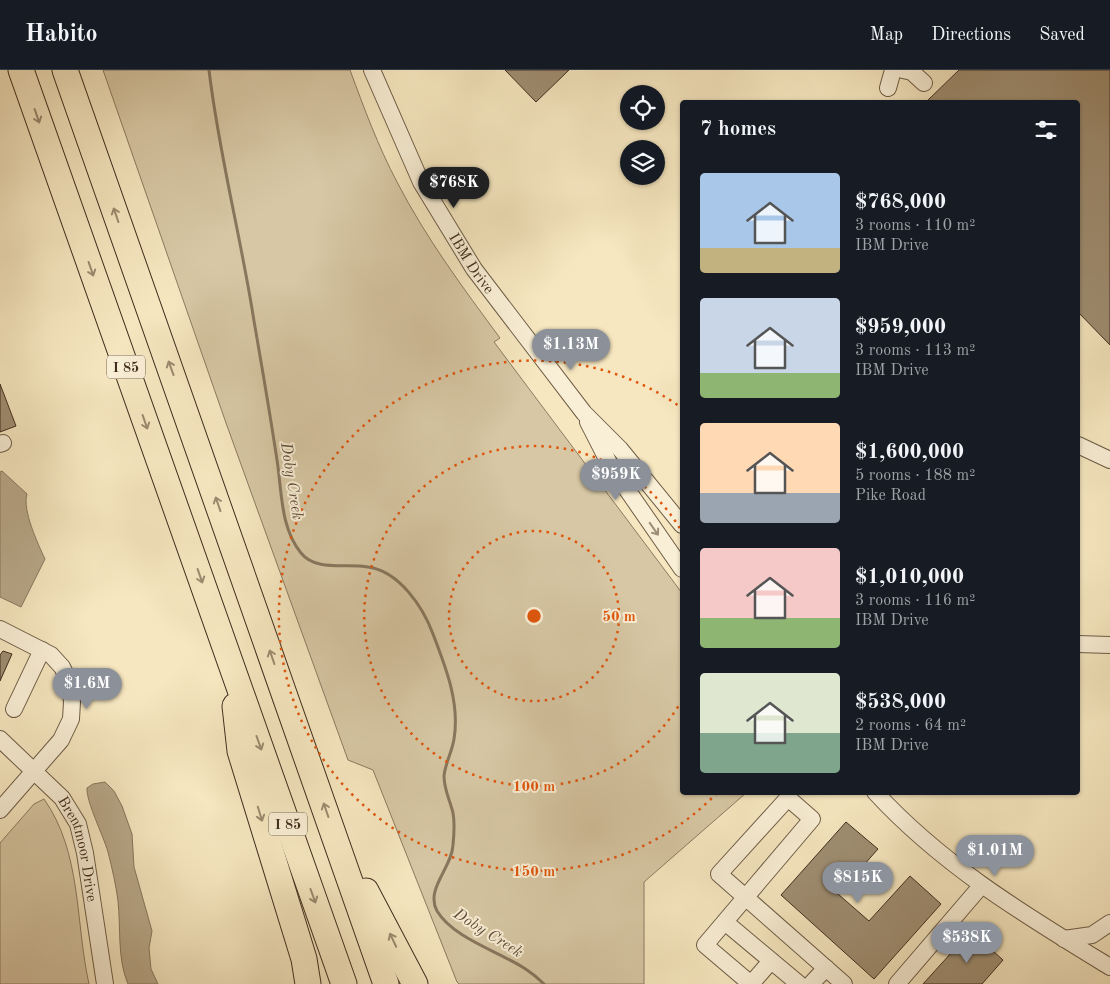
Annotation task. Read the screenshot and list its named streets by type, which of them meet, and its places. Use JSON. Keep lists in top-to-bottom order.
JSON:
{
  "streets": {
    "highway": ["I 85"],
    "street": ["IBM Drive", "Brentmoor Drive"]
  },
  "water": ["Doby Creek"],
  "page": {
    "header": "Habito",
    "nav": ["Map", "Directions", "Saved"],
    "heading": "7 homes",
    "list": [
      {
        "name": "$768,000",
        "note": "3 rooms · 110 m² · IBM Drive"
      },
      {
        "name": "$959,000",
        "note": "3 rooms · 113 m² · IBM Drive"
      },
      {
        "name": "$1,600,000",
        "note": "5 rooms · 188 m² · Pike Road"
      },
      {
        "name": "$1,010,000",
        "note": "3 rooms · 116 m² · IBM Drive"
      },
      {
        "name": "$538,000",
        "note": "2 rooms · 64 m² · IBM Drive"
      }
    ],
    "price": [
      "$768K",
      "$1.13M",
      "$959K",
      "$1.6M",
      "$1.01M",
      "$815K",
      "$538K"
    ]
  },
  "rings": ["50 m", "100 m", "150 m"]
}
